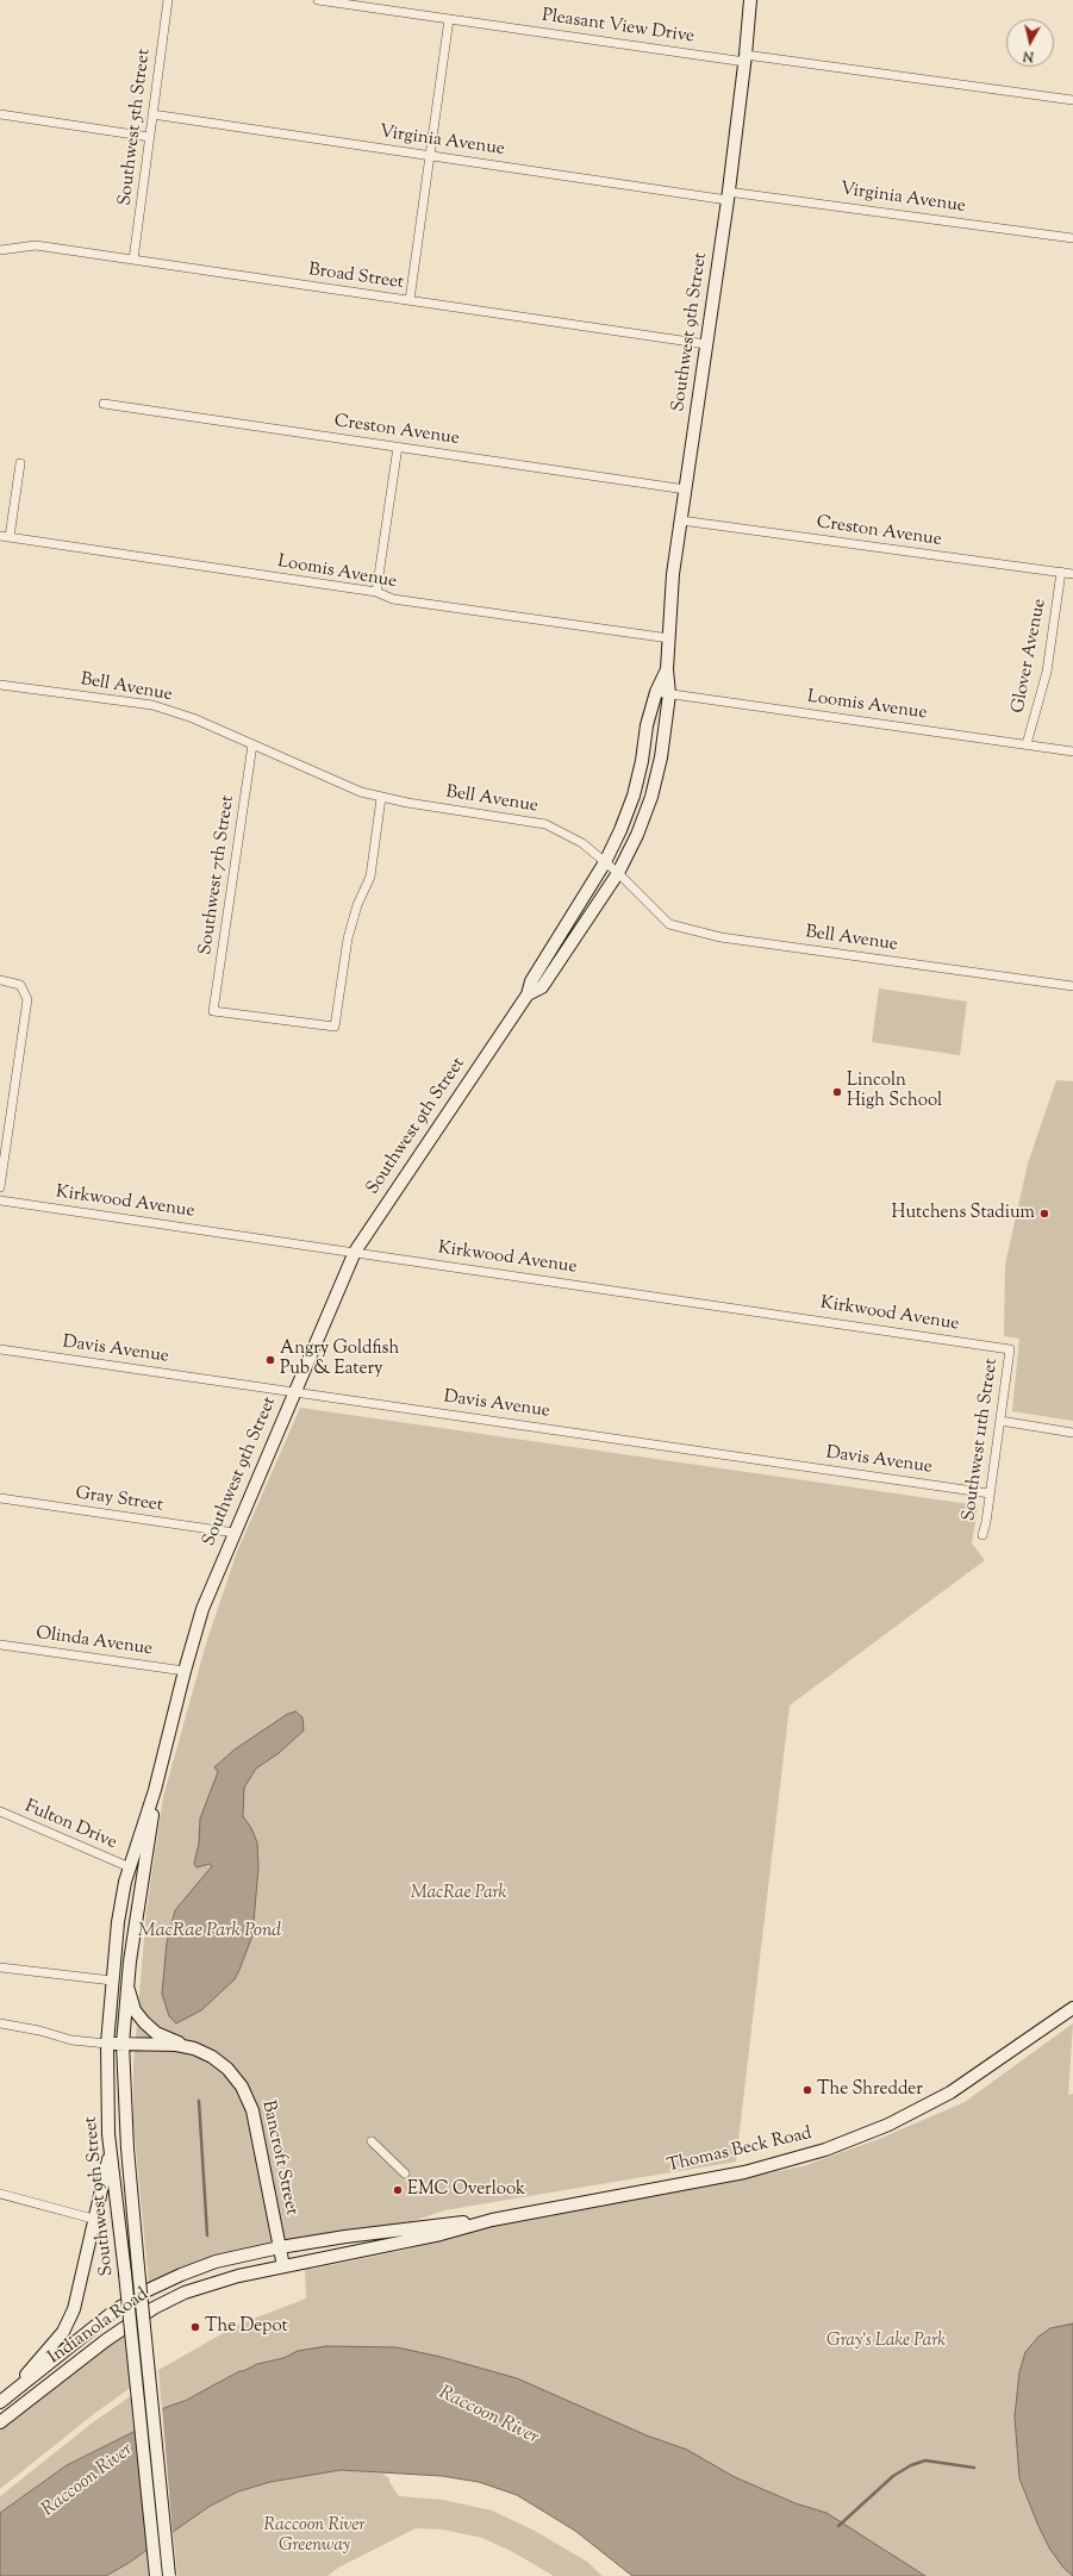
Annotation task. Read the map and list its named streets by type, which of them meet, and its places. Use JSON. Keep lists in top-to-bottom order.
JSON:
{
  "streets": {
    "main road": [
      "Southwest 9th Street",
      "Thomas Beck Road",
      "Bancroft Street",
      "Indianola Road"
    ],
    "street": [
      "Pleasant View Drive",
      "Southwest 5th Street",
      "Virginia Avenue",
      "Broad Street",
      "Creston Avenue",
      "Loomis Avenue",
      "Glover Avenue",
      "Bell Avenue",
      "Southwest 7th Street",
      "Kirkwood Avenue",
      "Davis Avenue",
      "Southwest 11th Street",
      "Gray Street",
      "Olinda Avenue",
      "Fulton Drive"
    ]
  },
  "crossings": [
    ["Pleasant View Drive", "Southwest 9th Street"],
    ["Southwest 5th Street", "Virginia Avenue"],
    ["Southwest 5th Street", "Broad Street"],
    ["Virginia Avenue", "Southwest 9th Street"],
    ["Broad Street", "Southwest 9th Street"],
    ["Southwest 9th Street", "Creston Avenue"],
    ["Southwest 9th Street", "Loomis Avenue"],
    ["Southwest 9th Street", "Bell Avenue"],
    ["Southwest 9th Street", "Kirkwood Avenue"],
    ["Southwest 9th Street", "Davis Avenue"],
    ["Southwest 9th Street", "Gray Street"],
    ["Southwest 9th Street", "Olinda Avenue"],
    ["Southwest 9th Street", "Fulton Drive"],
    ["Southwest 9th Street", "Bancroft Street"],
    ["Creston Avenue", "Glover Avenue"],
    ["Loomis Avenue", "Glover Avenue"],
    ["Bell Avenue", "Southwest 7th Street"],
    ["Kirkwood Avenue", "Southwest 11th Street"],
    ["Davis Avenue", "Southwest 11th Street"],
    ["Thomas Beck Road", "Bancroft Street"],
    ["Thomas Beck Road", "Indianola Road"],
    ["Bancroft Street", "Indianola Road"]
  ],
  "water": ["MacRae Park Pond", "Raccoon River"],
  "parks": ["MacRae Park", "Gray's Lake Park", "Raccoon River Greenway"],
  "places": [
    "Lincoln High School",
    "Hutchens Stadium",
    "Angry Goldfish Pub & Eatery",
    "The Shredder",
    "EMC Overlook",
    "The Depot"
  ],
  "north": "bottom"
}
